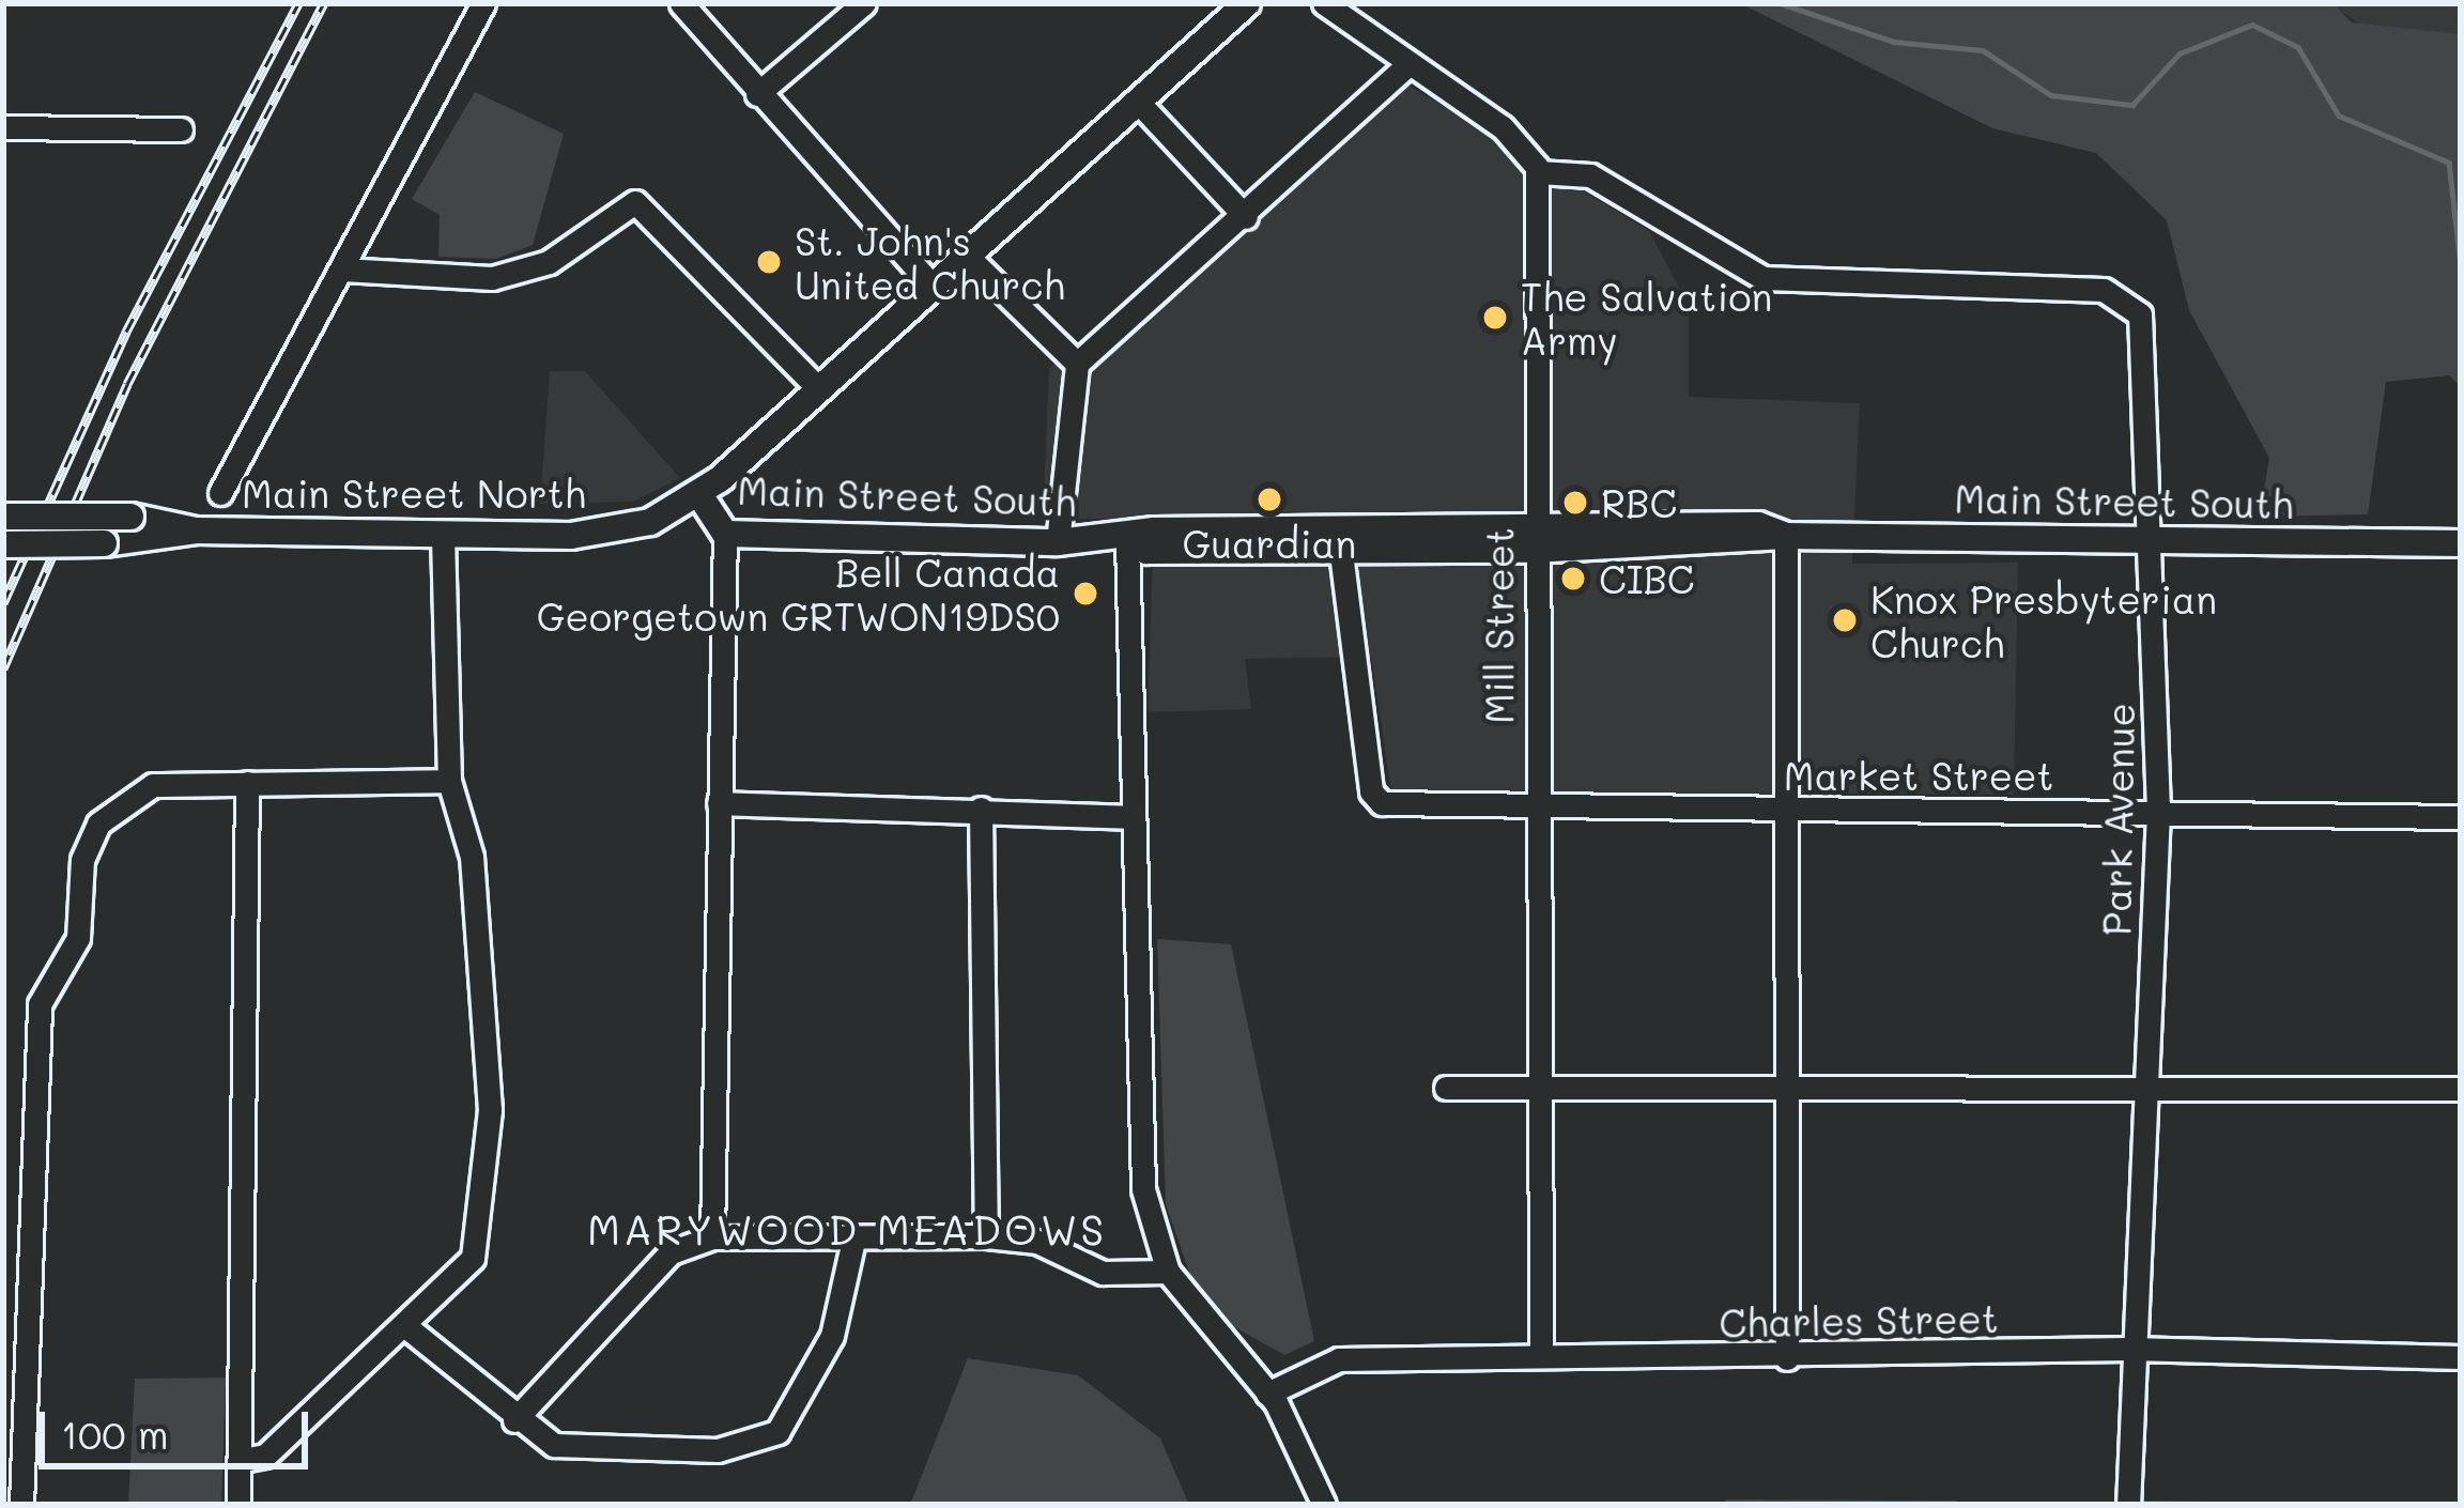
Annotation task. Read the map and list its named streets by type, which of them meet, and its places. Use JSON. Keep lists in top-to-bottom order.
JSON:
{
  "streets": {
    "main road": ["Main Street North", "Main Street South"],
    "street": [
      "Mill Street",
      "Market Street",
      "Park Avenue",
      "Charles Street"
    ]
  },
  "crossings": [
    ["Main Street North", "Main Street South"],
    ["Main Street South", "Mill Street"],
    ["Main Street South", "Market Street"],
    ["Main Street South", "Park Avenue"],
    ["Mill Street", "Market Street"],
    ["Mill Street", "Park Avenue"],
    ["Mill Street", "Charles Street"],
    ["Market Street", "Park Avenue"],
    ["Park Avenue", "Charles Street"]
  ],
  "districts": ["MARYWOOD MEADOWS"],
  "places": [
    "St. John's United Church",
    "The Salvation Army",
    "Guardian",
    "RBC",
    "CIBC",
    "Bell Canada Georgetown GRTWON19DS0",
    "Knox Presbyterian Church"
  ],
  "scale_bar": "100 m"
}
